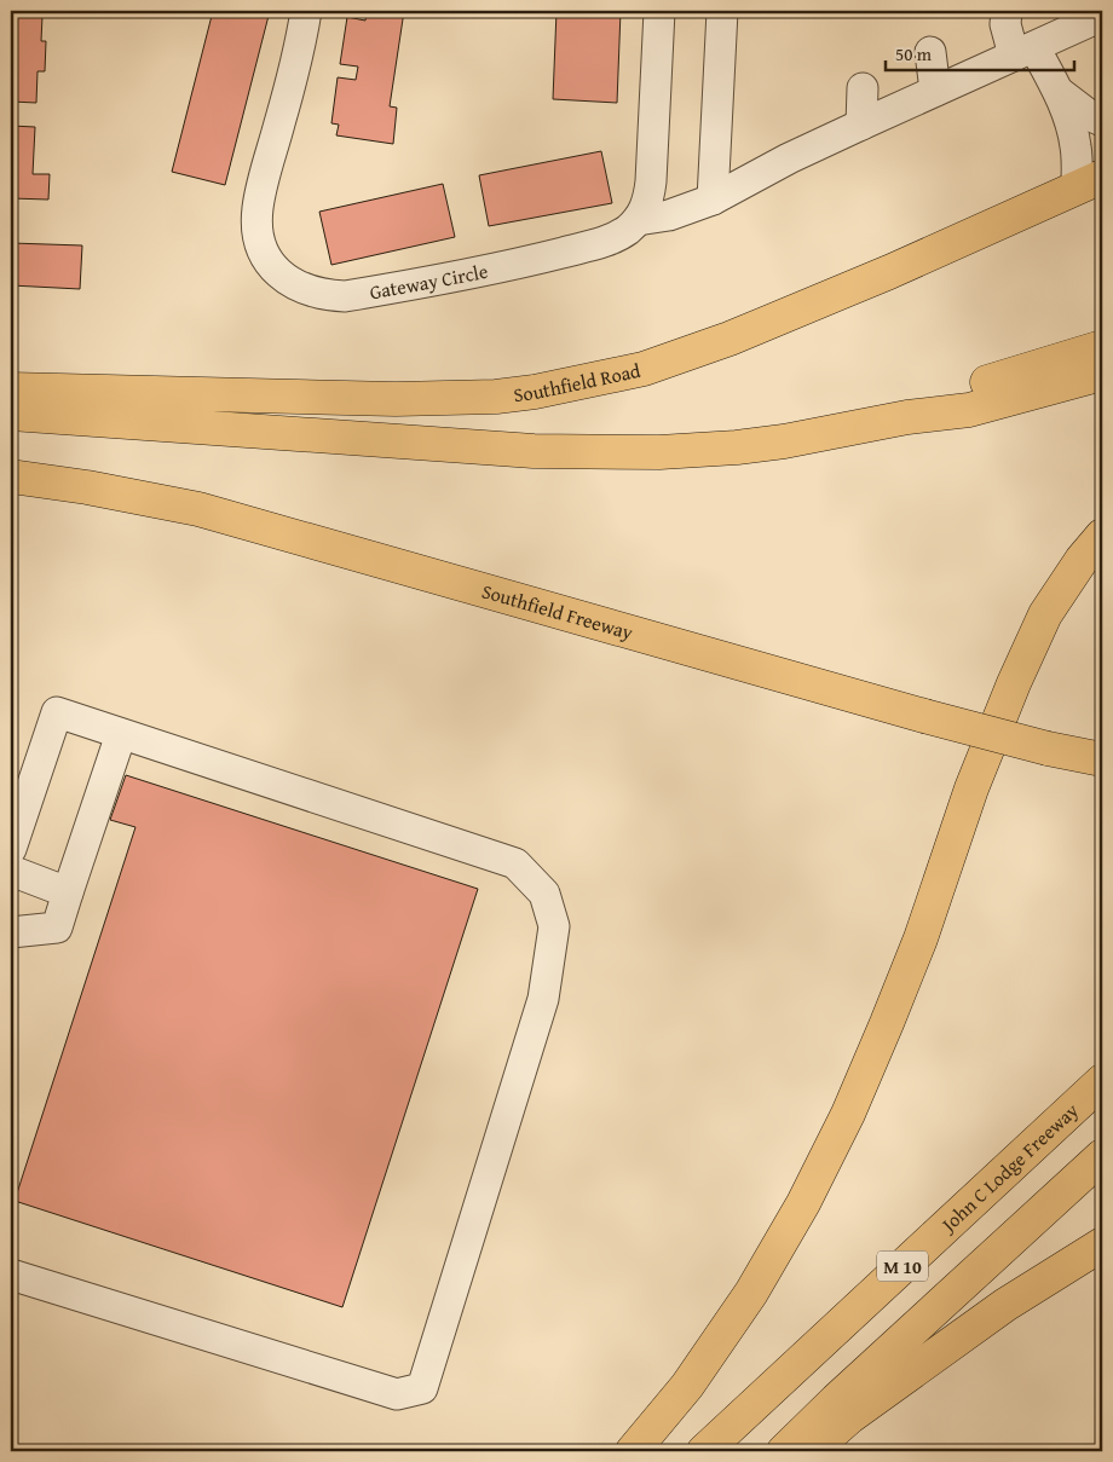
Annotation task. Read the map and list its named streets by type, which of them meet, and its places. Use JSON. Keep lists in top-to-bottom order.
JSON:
{
  "streets": {
    "main road": [
      "Southfield Road",
      "Southfield Freeway",
      "John C Lodge Freeway",
      "M 10"
    ],
    "street": ["Gateway Circle"]
  },
  "scale_bar": "50 m"
}
